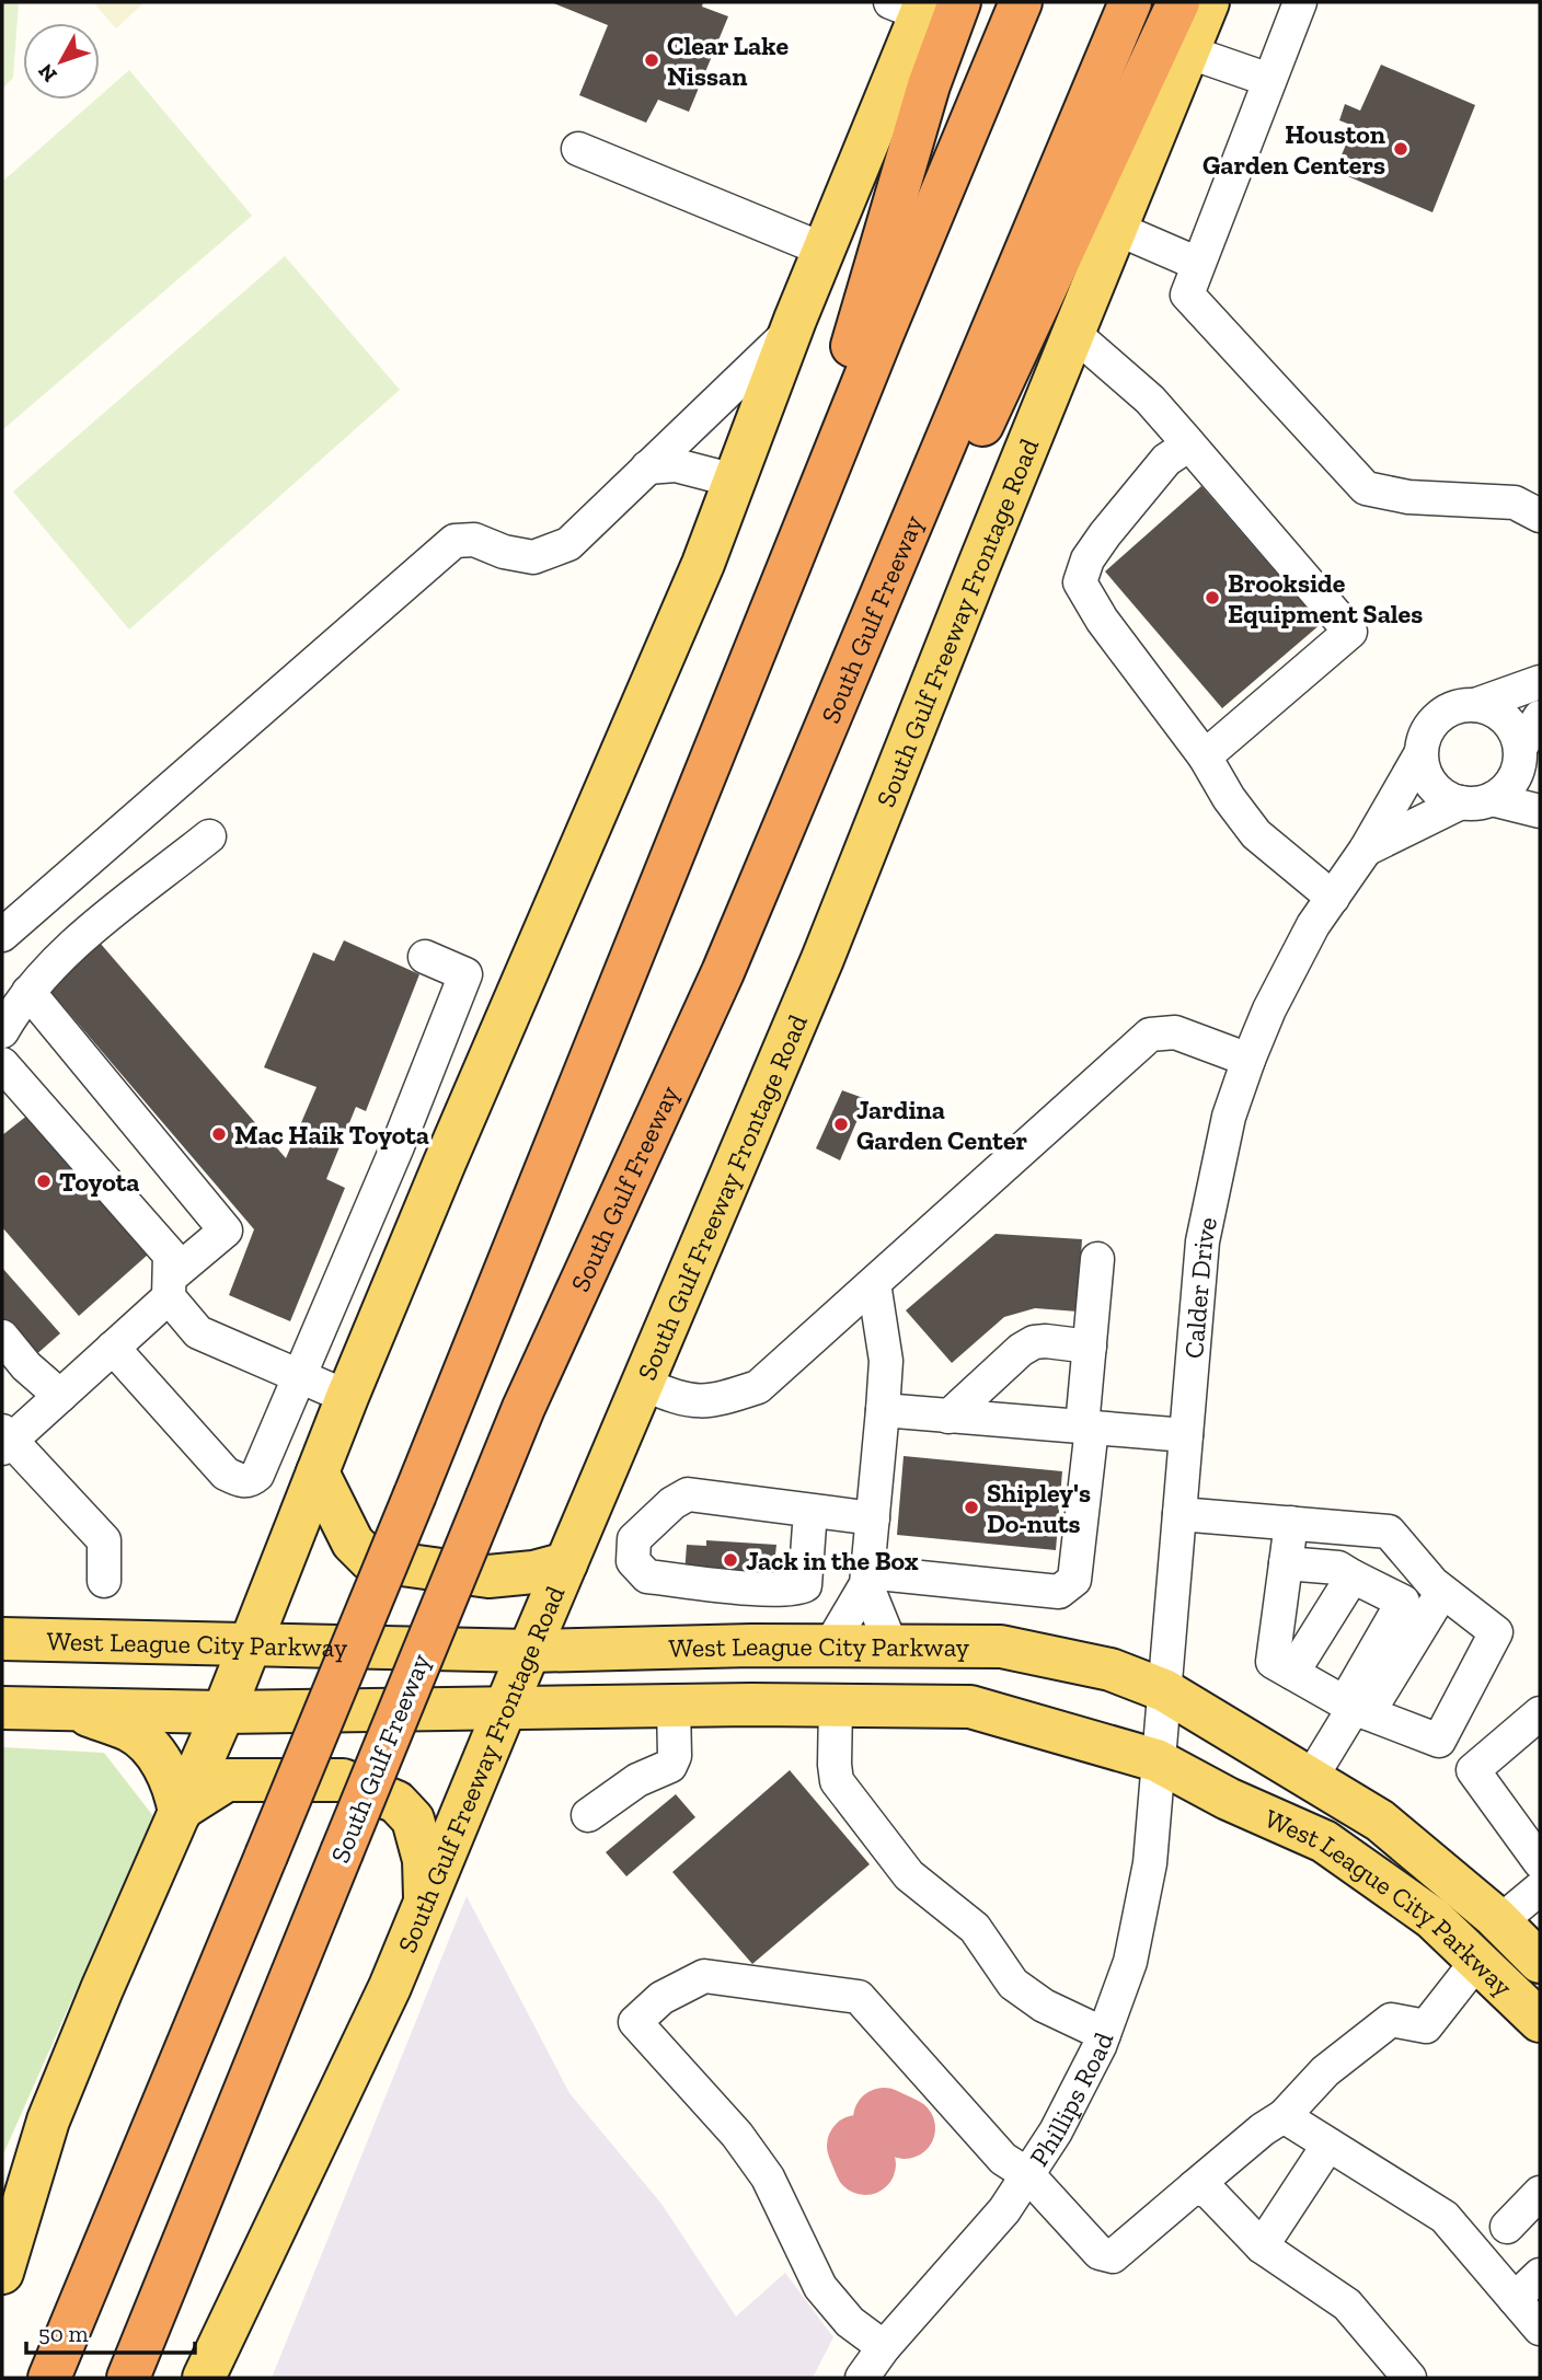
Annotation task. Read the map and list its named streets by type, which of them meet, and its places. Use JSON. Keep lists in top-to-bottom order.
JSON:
{
  "streets": {
    "highway": ["South Gulf Freeway"],
    "main road": ["South Gulf Freeway Frontage Road", "West League City Parkway"],
    "street": ["Calder Drive", "Phillips Road"]
  },
  "crossings": [
    ["South Gulf Freeway Frontage Road", "West League City Parkway"],
    ["Calder Drive", "West League City Parkway"],
    ["Calder Drive", "Phillips Road"],
    ["West League City Parkway", "Phillips Road"]
  ],
  "places": [
    "Clear Lake Nissan",
    "Houston Garden Centers",
    "Brookside Equipment Sales",
    "Jardina Garden Center",
    "Mac Haik Toyota",
    "Toyota",
    "Shipley's Do-nuts",
    "Jack in the Box"
  ],
  "scale_bar": "50 m",
  "north": "bottom left"
}
